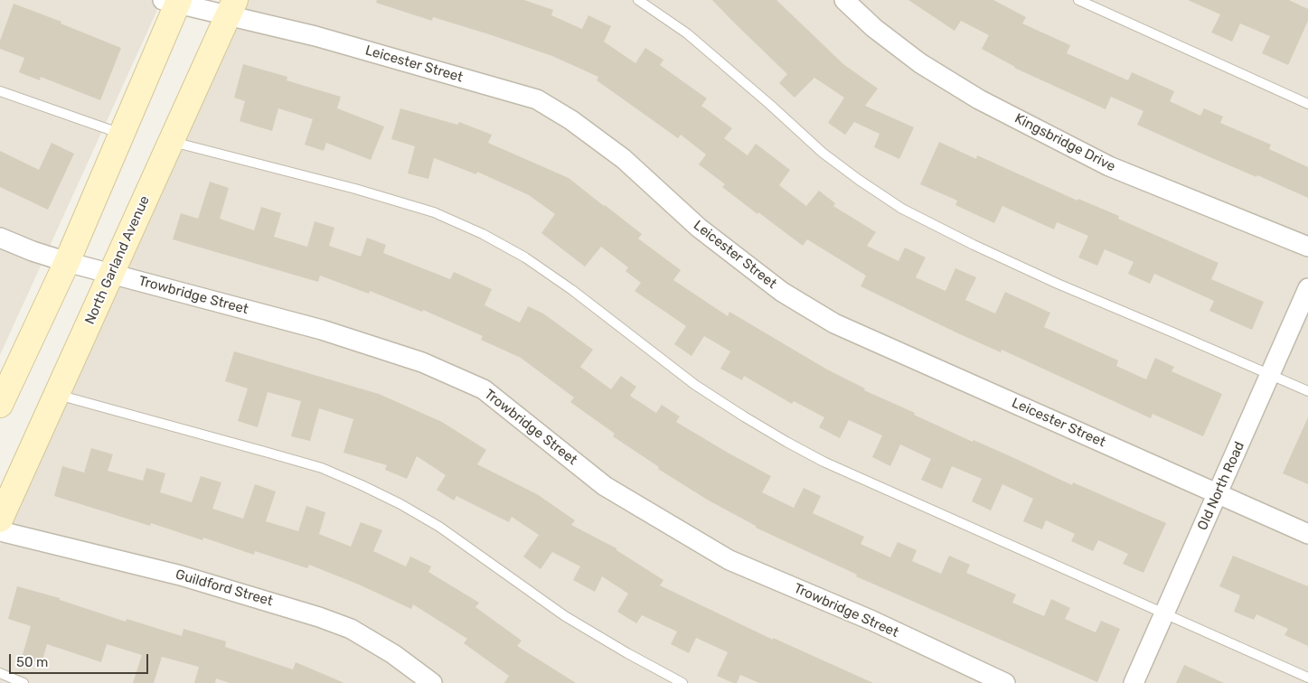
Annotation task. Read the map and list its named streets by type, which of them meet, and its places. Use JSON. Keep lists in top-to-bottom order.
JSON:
{
  "streets": {
    "main road": ["North Garland Avenue"],
    "street": [
      "Leicester Street",
      "Kingsbridge Drive",
      "Trowbridge Street",
      "Old North Road",
      "Guildford Street"
    ]
  },
  "crossings": [
    ["Leicester Street", "North Garland Avenue"],
    ["Leicester Street", "Old North Road"],
    ["North Garland Avenue", "Trowbridge Street"]
  ],
  "scale_bar": "50 m"
}
